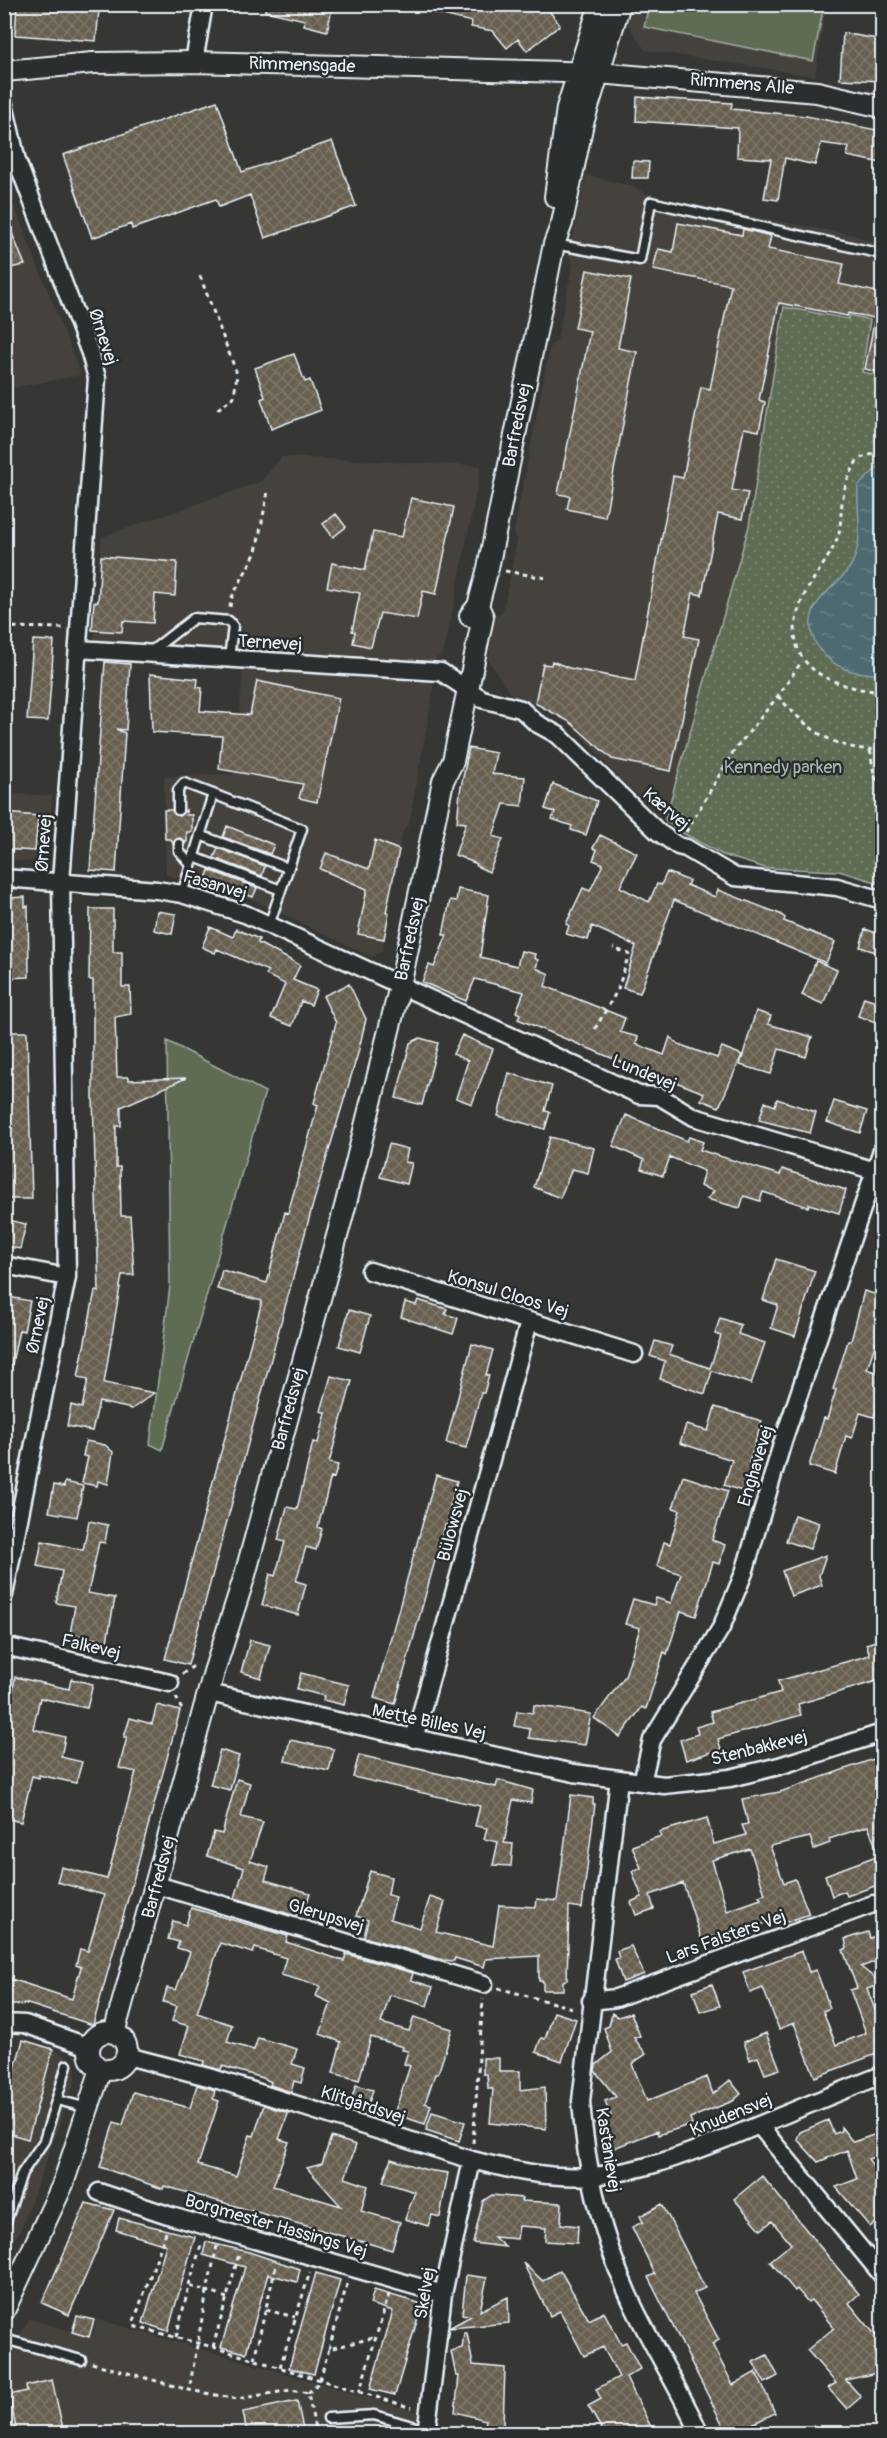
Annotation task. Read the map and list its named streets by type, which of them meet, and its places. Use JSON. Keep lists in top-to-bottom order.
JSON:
{
  "streets": {
    "street": [
      "Rimmensgade",
      "Rimmens Alle",
      "Ørnevej",
      "Barfredsvej",
      "Ternevej",
      "Kærvej",
      "Fasanvej",
      "Lundevej",
      "Konsul Cloos Vej",
      "Enghavevej",
      "Bülowsvej",
      "Falkevej",
      "Mette Billes Vej",
      "Stenbakkevej",
      "Glerupsvej",
      "Lars Falsters Vej",
      "Klitgårdsvej",
      "Knudensvej",
      "Kastanievej",
      "Borgmester Hassings Vej",
      "Skelvej"
    ]
  },
  "crossings": [
    ["Rimmensgade", "Rimmens Alle"],
    ["Rimmensgade", "Barfredsvej"],
    ["Rimmens Alle", "Barfredsvej"],
    ["Ørnevej", "Ternevej"],
    ["Ørnevej", "Fasanvej"],
    ["Barfredsvej", "Ternevej"],
    ["Barfredsvej", "Kærvej"],
    ["Barfredsvej", "Fasanvej"],
    ["Barfredsvej", "Lundevej"],
    ["Barfredsvej", "Mette Billes Vej"],
    ["Barfredsvej", "Glerupsvej"],
    ["Barfredsvej", "Klitgårdsvej"],
    ["Ternevej", "Kærvej"],
    ["Fasanvej", "Lundevej"],
    ["Lundevej", "Enghavevej"],
    ["Konsul Cloos Vej", "Bülowsvej"],
    ["Enghavevej", "Mette Billes Vej"],
    ["Enghavevej", "Stenbakkevej"],
    ["Bülowsvej", "Mette Billes Vej"],
    ["Mette Billes Vej", "Stenbakkevej"],
    ["Mette Billes Vej", "Kastanievej"],
    ["Lars Falsters Vej", "Kastanievej"],
    ["Klitgårdsvej", "Knudensvej"],
    ["Klitgårdsvej", "Kastanievej"],
    ["Klitgårdsvej", "Skelvej"],
    ["Knudensvej", "Kastanievej"],
    ["Borgmester Hassings Vej", "Skelvej"]
  ],
  "parks": ["Kennedy parken"]
}
